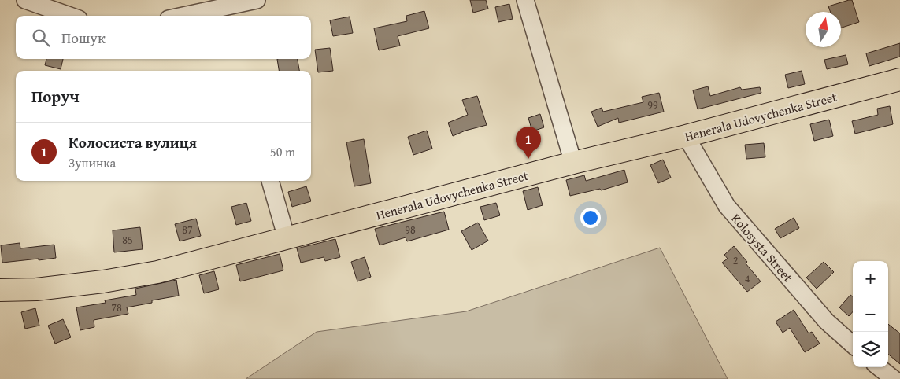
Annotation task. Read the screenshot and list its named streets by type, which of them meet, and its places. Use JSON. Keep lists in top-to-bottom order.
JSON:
{
  "streets": {
    "main road": ["Henerala Udovychenka Street"],
    "street": ["Kolosysta Street"]
  },
  "crossings": [
    ["Henerala Udovychenka Street", "Kolosysta Street"]
  ],
  "house_numbers": [
    "99",
    "87",
    "98",
    "85",
    "2",
    "4",
    "78"
  ],
  "north": "top",
  "page": {
    "search": "Пошук",
    "heading": "Поруч",
    "list": [
      {
        "mark": "1",
        "name": "Колосиста вулиця",
        "note": "Зупинка",
        "value": "50 m"
      }
    ],
    "pins": "1",
    "map_buttons": ["+", "−"]
  }
}
